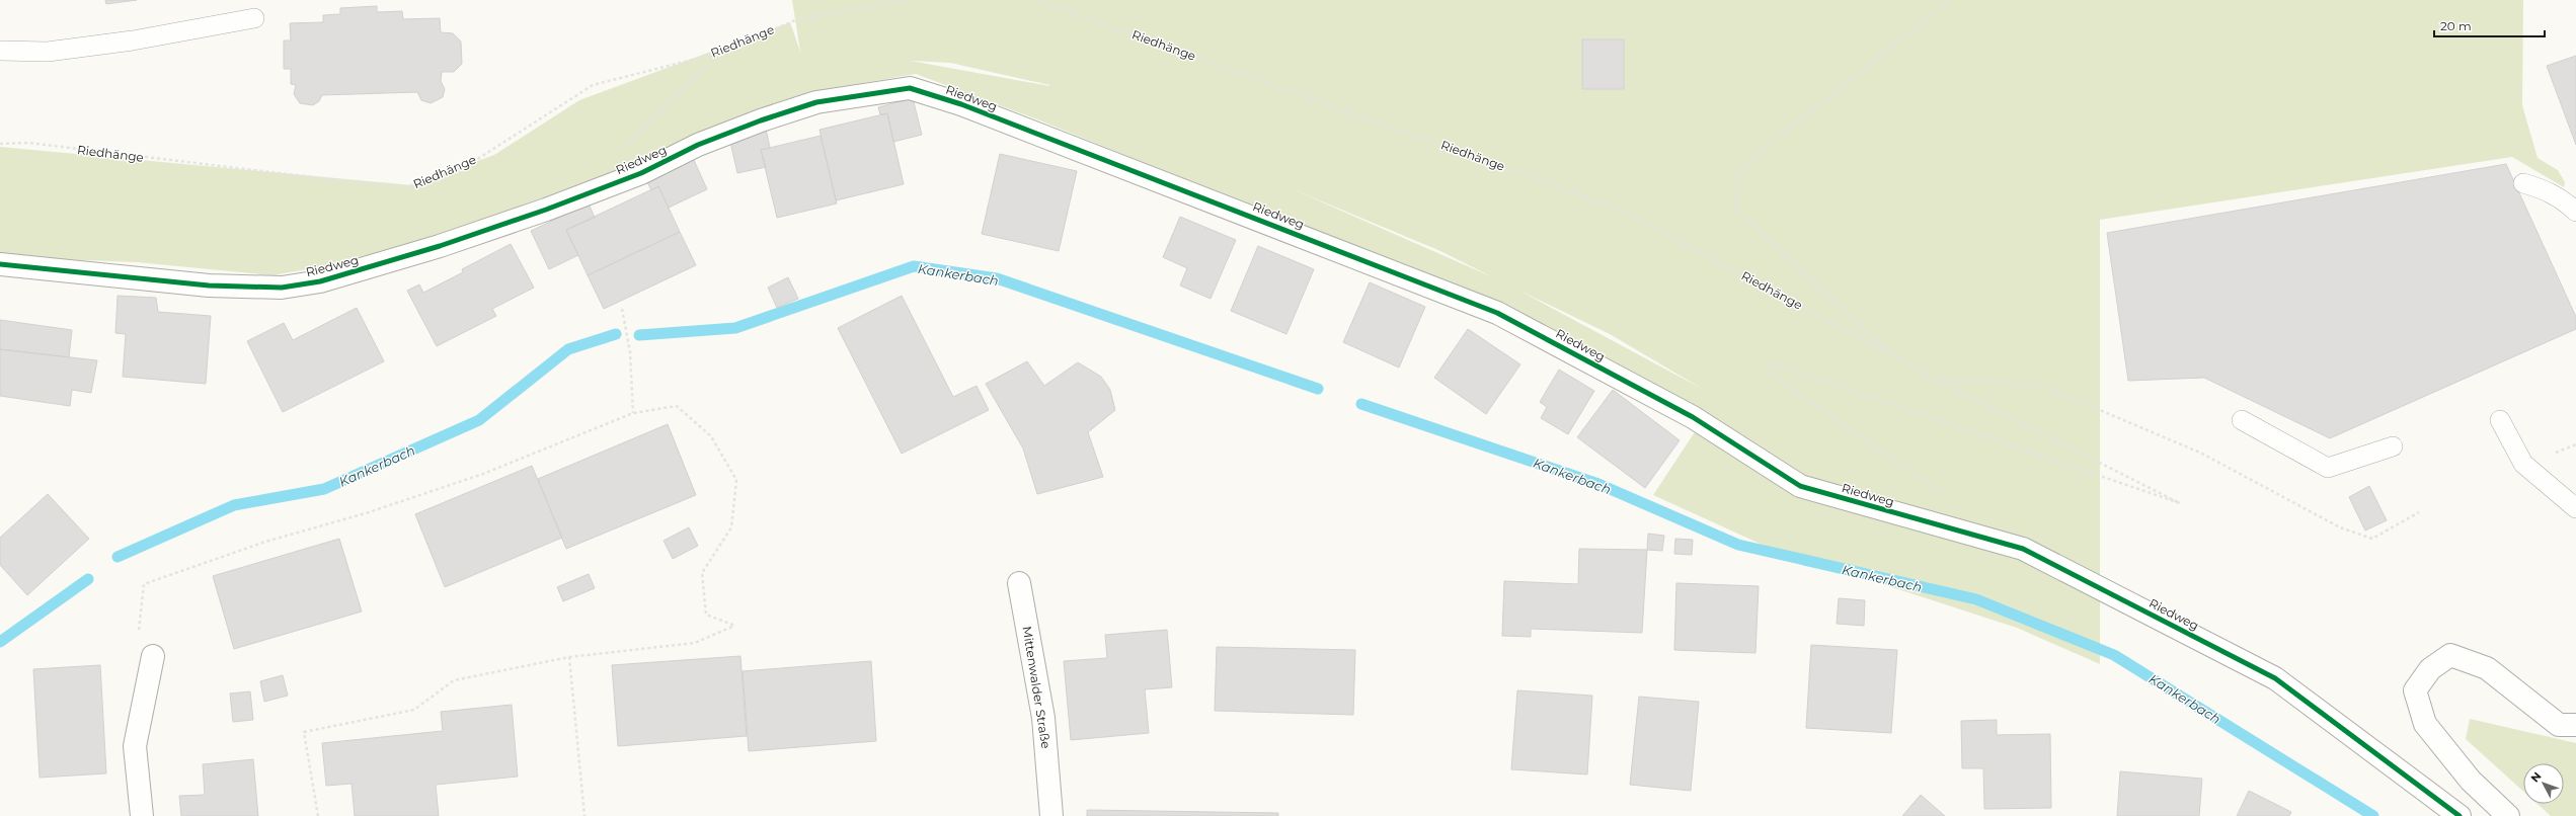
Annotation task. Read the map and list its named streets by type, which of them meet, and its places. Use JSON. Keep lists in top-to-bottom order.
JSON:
{
  "streets": {
    "street": ["Riedweg", "Mittenwalder Straße"],
    "path": ["Riedhänge"]
  },
  "water": ["Kankerbach"],
  "scale_bar": "20 m",
  "north": "top left"
}
